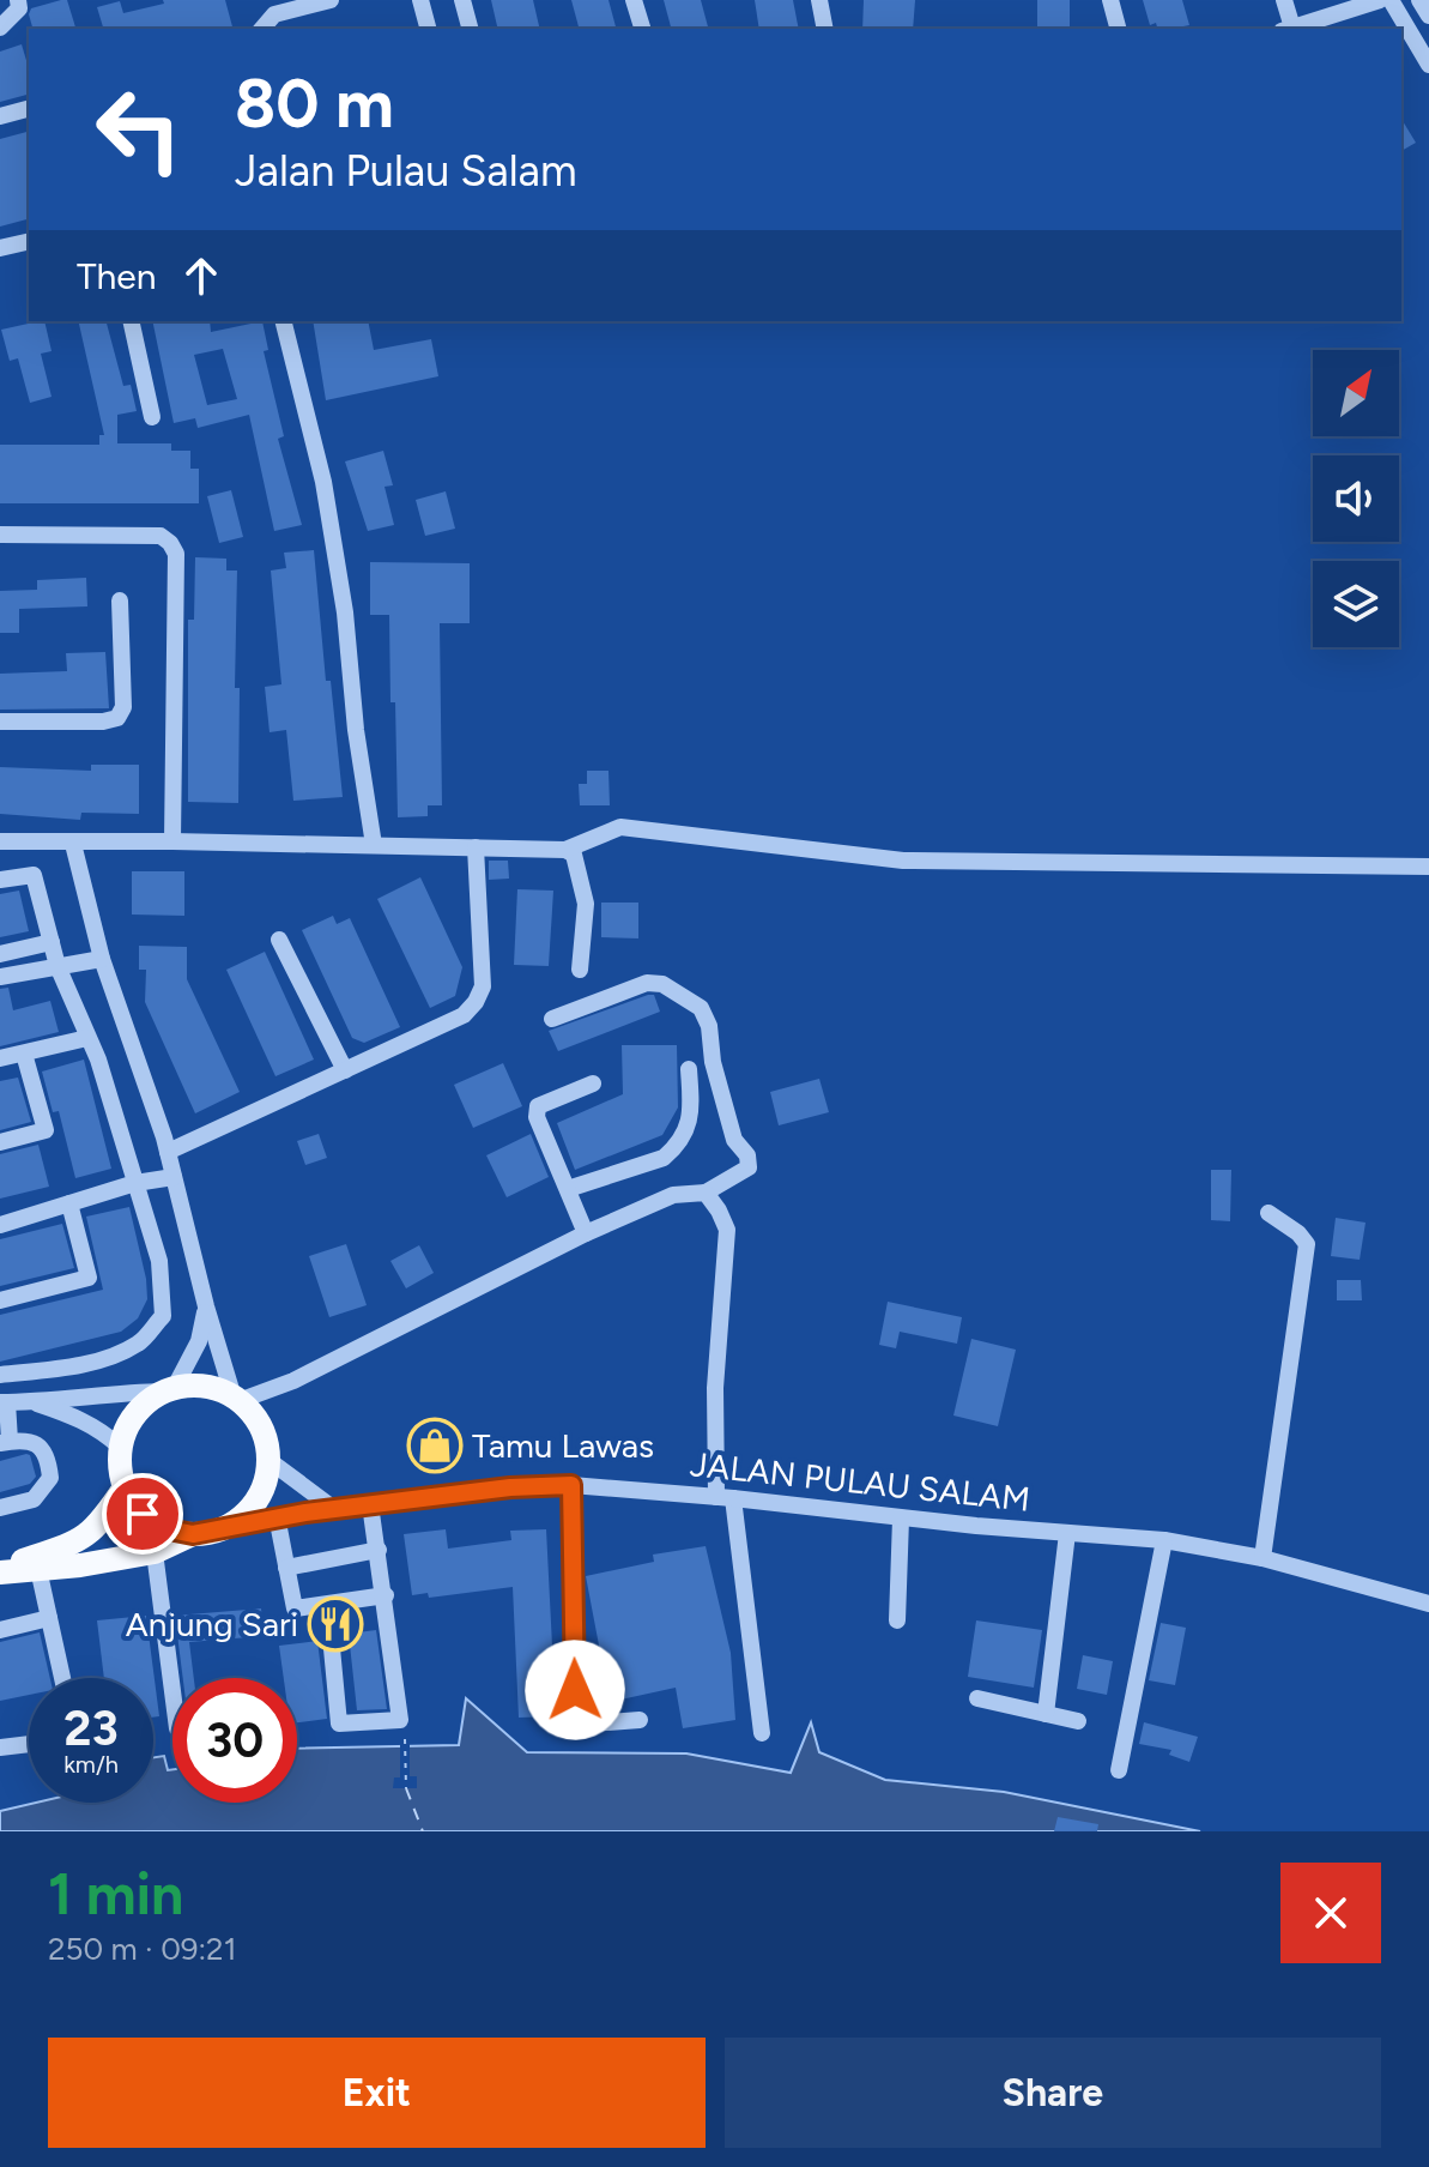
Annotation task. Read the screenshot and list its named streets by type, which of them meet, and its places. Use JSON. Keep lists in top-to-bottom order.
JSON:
{
  "streets": {
    "street": ["JALAN PULAU SALAM"]
  },
  "places": {
    "shop": ["Tamu Lawas"],
    "restaurant": ["Anjung Sari"]
  },
  "north": "top right",
  "page": {
    "turn": ["80 m", "Jalan Pulau Salam"],
    "then": "Then",
    "speed": "23 km/h",
    "limit": "30",
    "heading": ["1 min", "250 m · 09:21"],
    "buttons": ["Exit", "Share"]
  }
}
